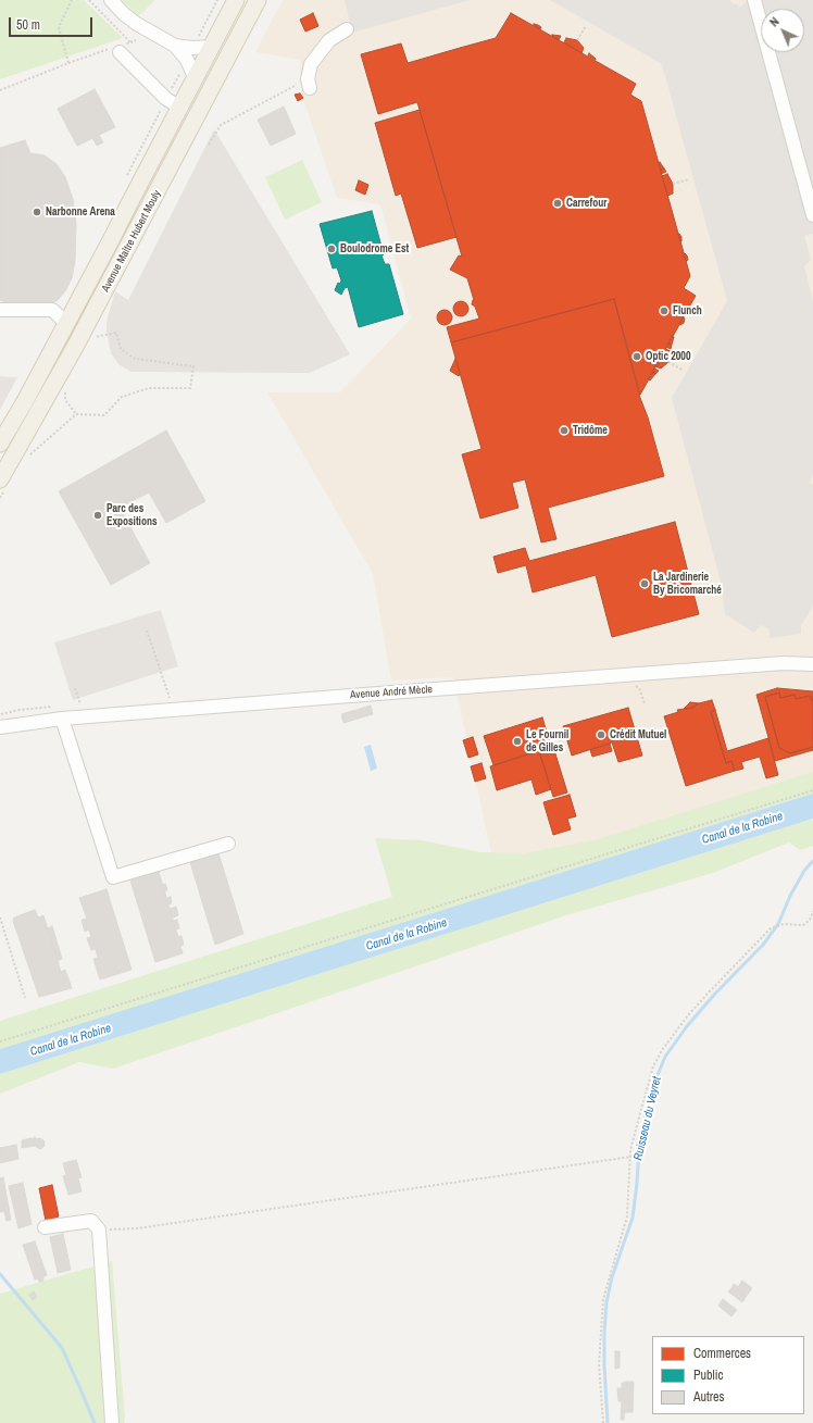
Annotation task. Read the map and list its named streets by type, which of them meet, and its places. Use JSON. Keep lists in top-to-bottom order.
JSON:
{
  "streets": {
    "main road": ["Avenue Maître Hubert Mouly"],
    "street": ["Avenue André Mècle"]
  },
  "water": ["Canal de la Robine", "Ruisseau du Veyret"],
  "places": [
    "Carrefour",
    "Narbonne Arena",
    "Boulodrome Est",
    "Flunch",
    "Optic 2000",
    "Tridôme",
    "Parc des Expositions",
    "La Jardinerie By Bricomarché",
    "Crédit Mutuel",
    "Le Fournil de Gilles"
  ],
  "legend": ["Commerces", "Public", "Autres"],
  "scale_bar": "50 m",
  "north": "top left"
}
